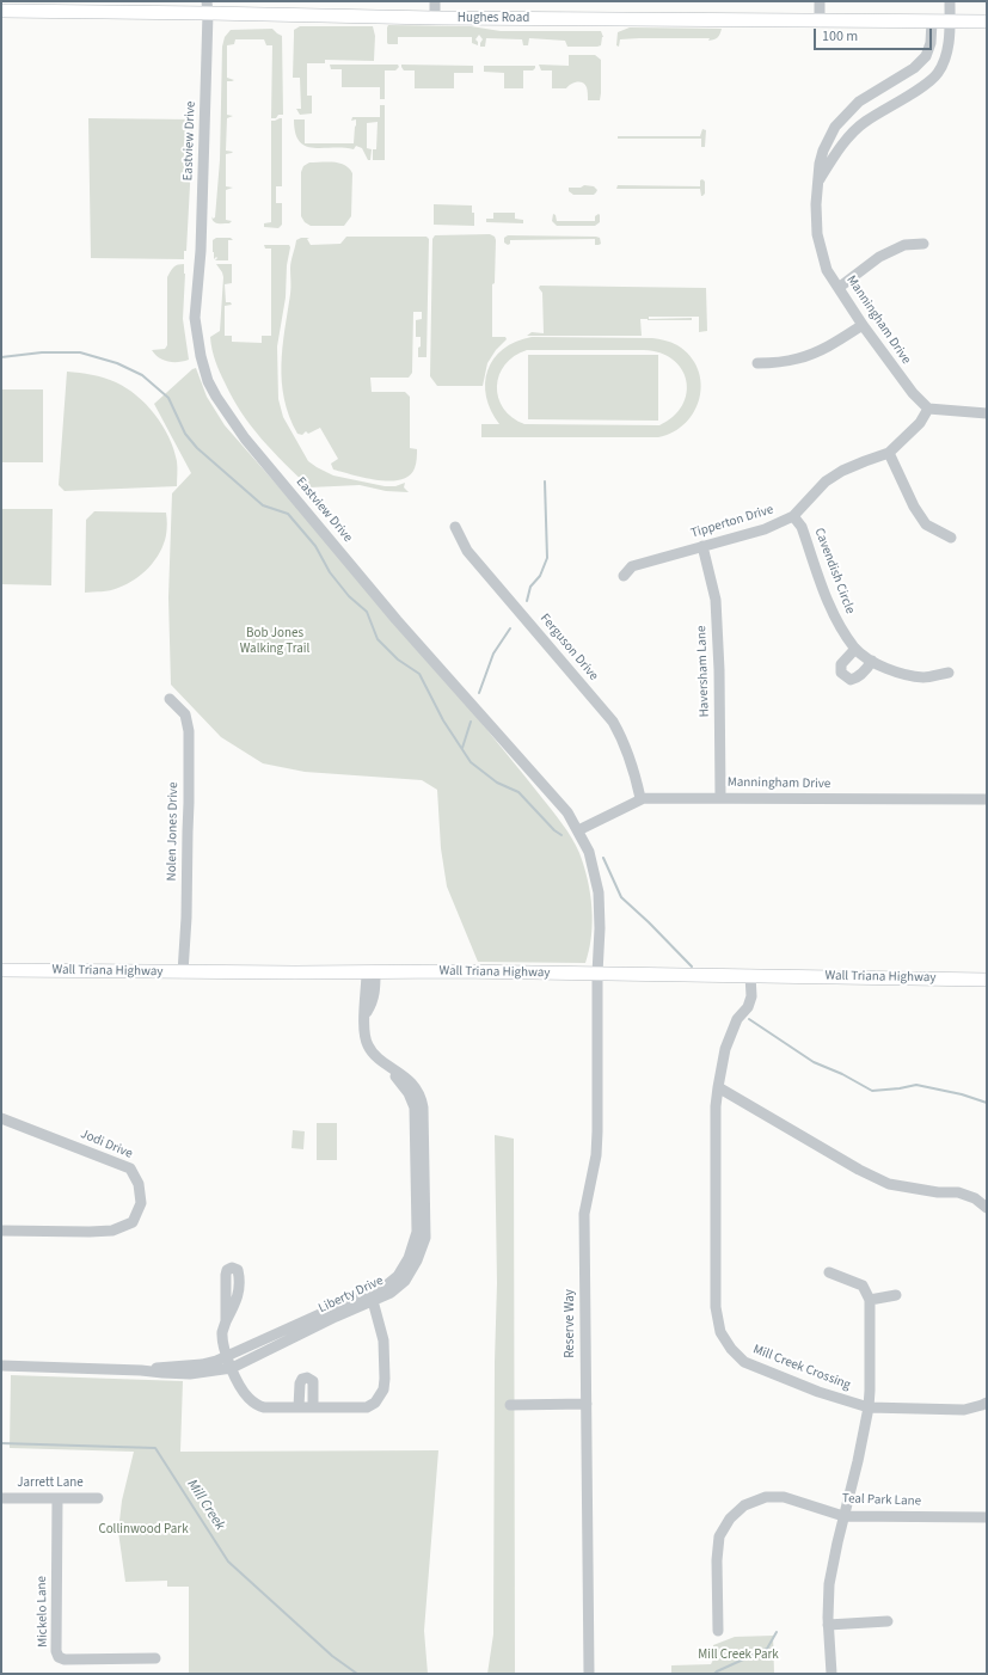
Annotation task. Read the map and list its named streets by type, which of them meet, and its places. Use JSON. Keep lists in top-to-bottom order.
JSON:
{
  "streets": {
    "main road": ["Hughes Road", "Wall Triana Highway"],
    "street": [
      "Eastview Drive",
      "Manningham Drive",
      "Tipperton Drive",
      "Cavendish Circle",
      "Ferguson Drive",
      "Haversham Lane",
      "Nolen Jones Drive",
      "Jodi Drive",
      "Liberty Drive",
      "Reserve Way",
      "Mill Creek Crossing",
      "Jarrett Lane",
      "Teal Park Lane",
      "Mickelo Lane"
    ]
  },
  "crossings": [
    ["Hughes Road", "Eastview Drive"],
    ["Hughes Road", "Manningham Drive"],
    ["Eastview Drive", "Manningham Drive"],
    ["Eastview Drive", "Wall Triana Highway"],
    ["Eastview Drive", "Reserve Way"],
    ["Manningham Drive", "Tipperton Drive"],
    ["Manningham Drive", "Ferguson Drive"],
    ["Manningham Drive", "Haversham Lane"],
    ["Tipperton Drive", "Cavendish Circle"],
    ["Tipperton Drive", "Haversham Lane"],
    ["Nolen Jones Drive", "Wall Triana Highway"],
    ["Wall Triana Highway", "Liberty Drive"],
    ["Wall Triana Highway", "Reserve Way"],
    ["Wall Triana Highway", "Mill Creek Crossing"],
    ["Jarrett Lane", "Mickelo Lane"]
  ],
  "water": ["Mill Creek"],
  "parks": ["Bob Jones Walking Trail", "Collinwood Park", "Mill Creek Park"],
  "scale_bar": "100 m"
}
